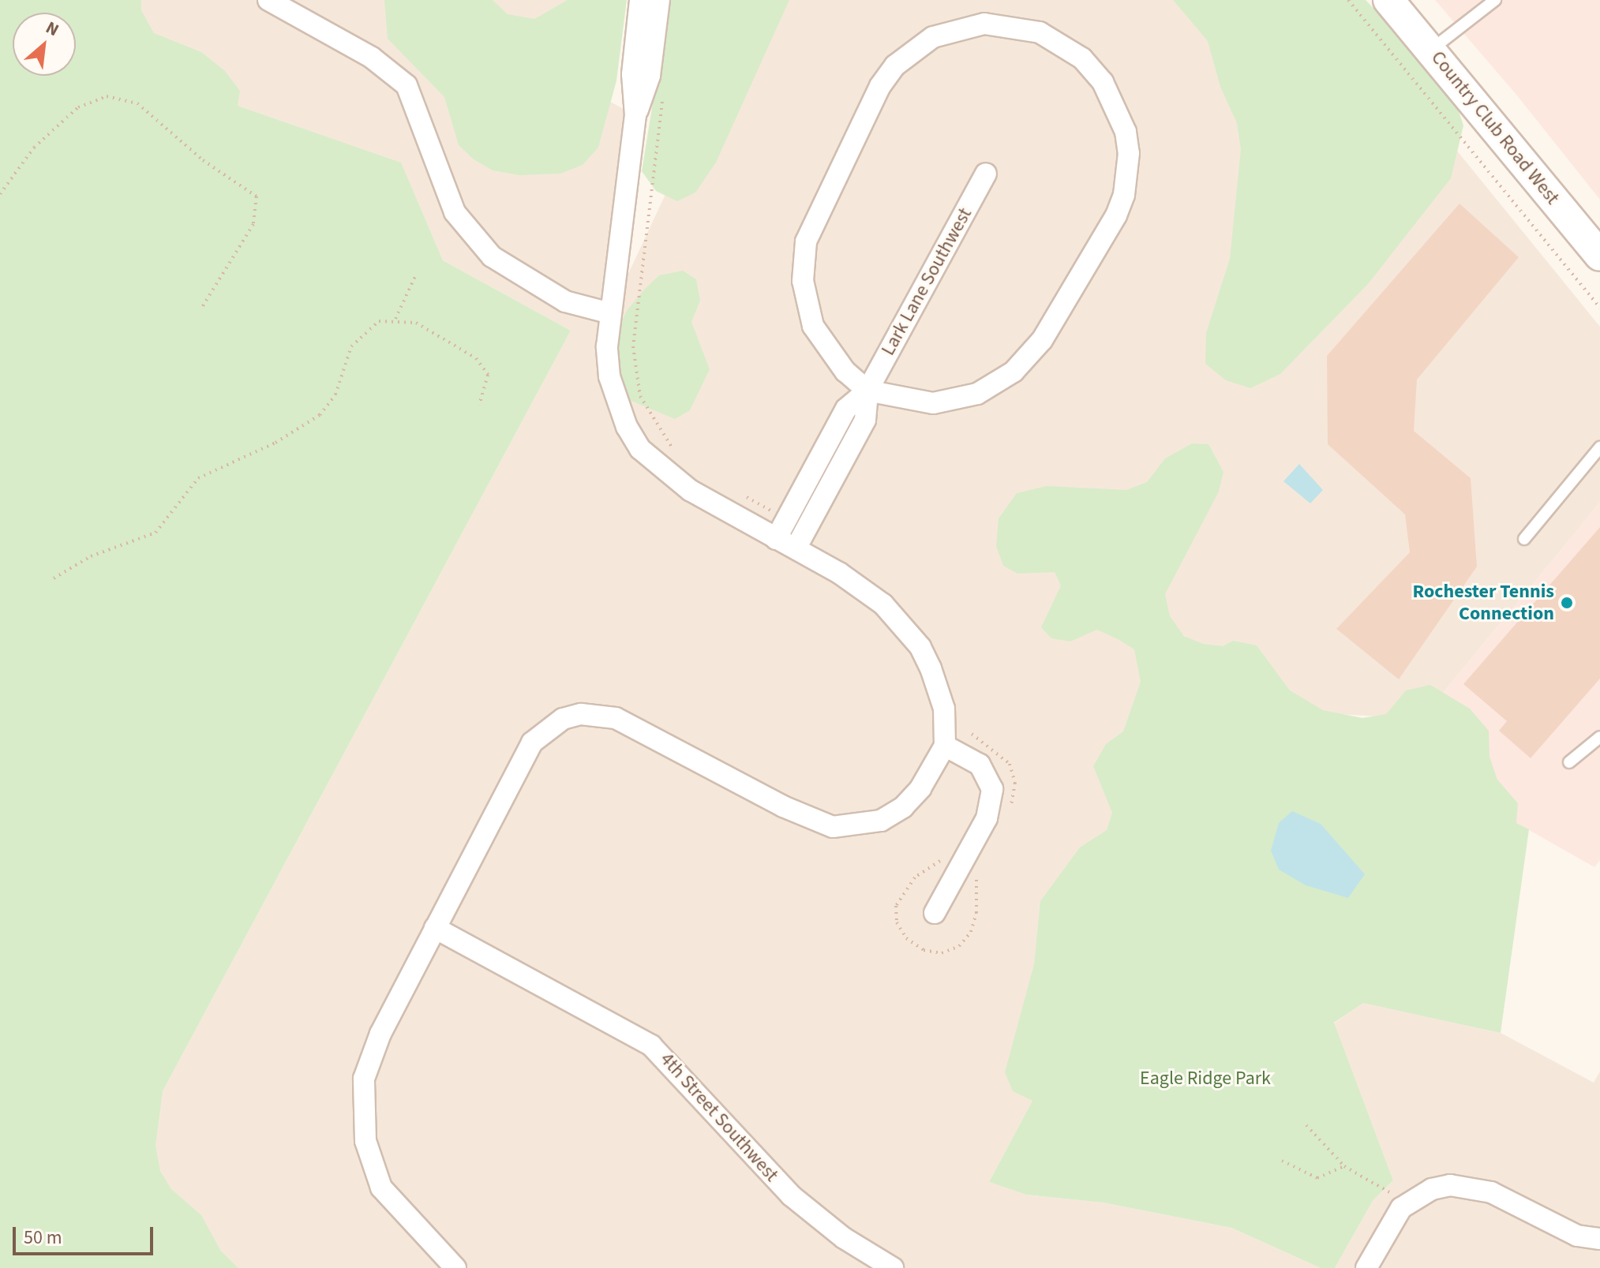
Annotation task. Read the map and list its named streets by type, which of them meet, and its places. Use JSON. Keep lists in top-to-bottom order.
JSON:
{
  "streets": {
    "main road": ["Country Club Road West"],
    "street": ["Lark Lane Southwest", "4th Street Southwest"]
  },
  "parks": ["Eagle Ridge Park"],
  "places": ["Rochester Tennis Connection"],
  "scale_bar": "50 m",
  "north": "top right"
}
